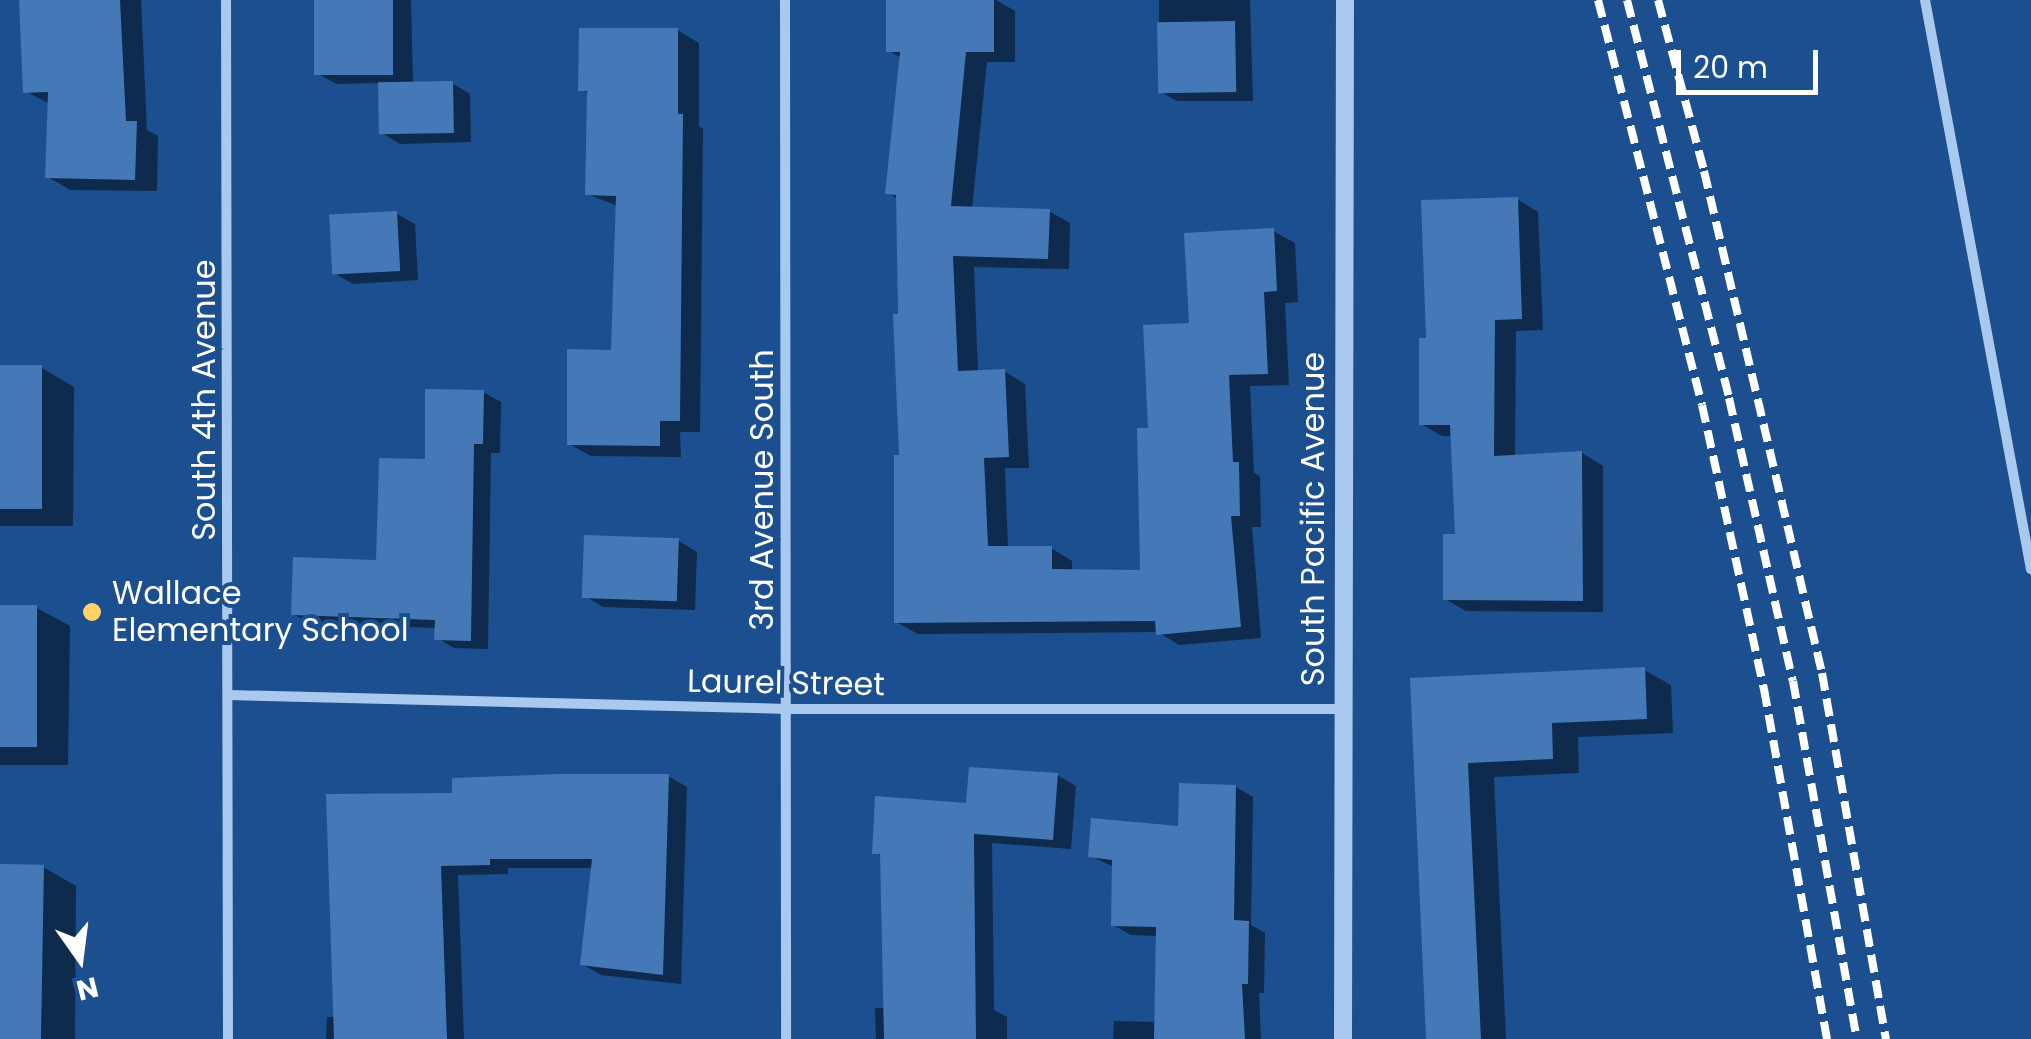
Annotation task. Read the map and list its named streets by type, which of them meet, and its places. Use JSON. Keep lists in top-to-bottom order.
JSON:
{
  "streets": {
    "street": [
      "South 4th Avenue",
      "3rd Avenue South",
      "South Pacific Avenue",
      "Laurel Street"
    ]
  },
  "crossings": [
    ["South 4th Avenue", "Laurel Street"],
    ["3rd Avenue South", "Laurel Street"],
    ["South Pacific Avenue", "Laurel Street"]
  ],
  "places": ["Wallace Elementary School"],
  "scale_bar": "20 m",
  "north": "bottom"
}
